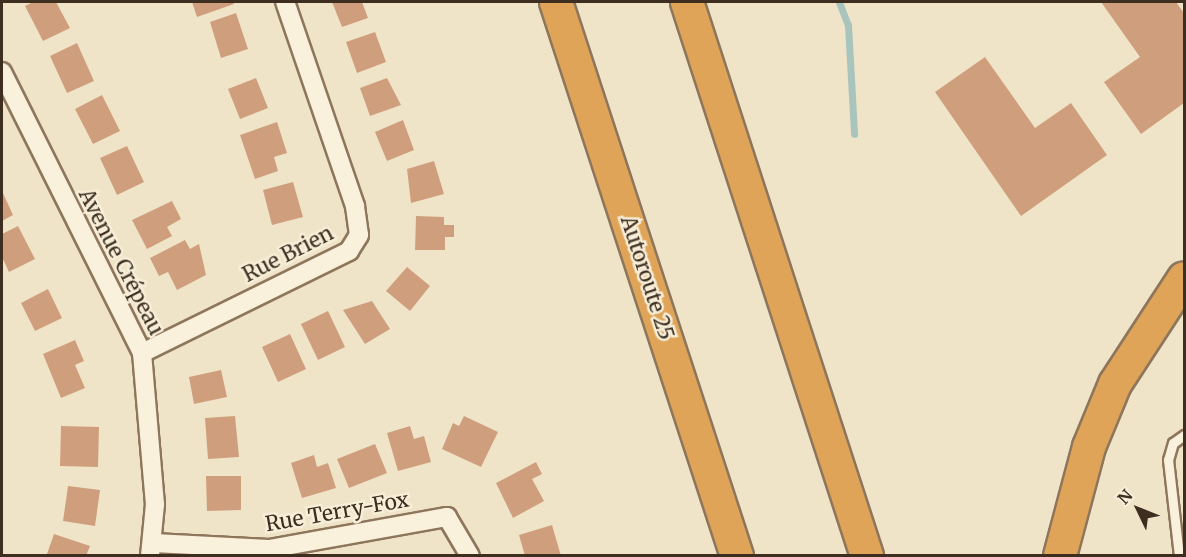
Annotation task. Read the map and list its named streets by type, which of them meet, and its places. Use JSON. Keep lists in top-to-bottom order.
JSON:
{
  "streets": {
    "highway": ["Autoroute 25"],
    "street": ["Rue Brien", "Avenue Crépeau", "Rue Terry-Fox"]
  },
  "crossings": [
    ["Rue Brien", "Avenue Crépeau"],
    ["Avenue Crépeau", "Rue Terry-Fox"]
  ],
  "north": "top left"
}
